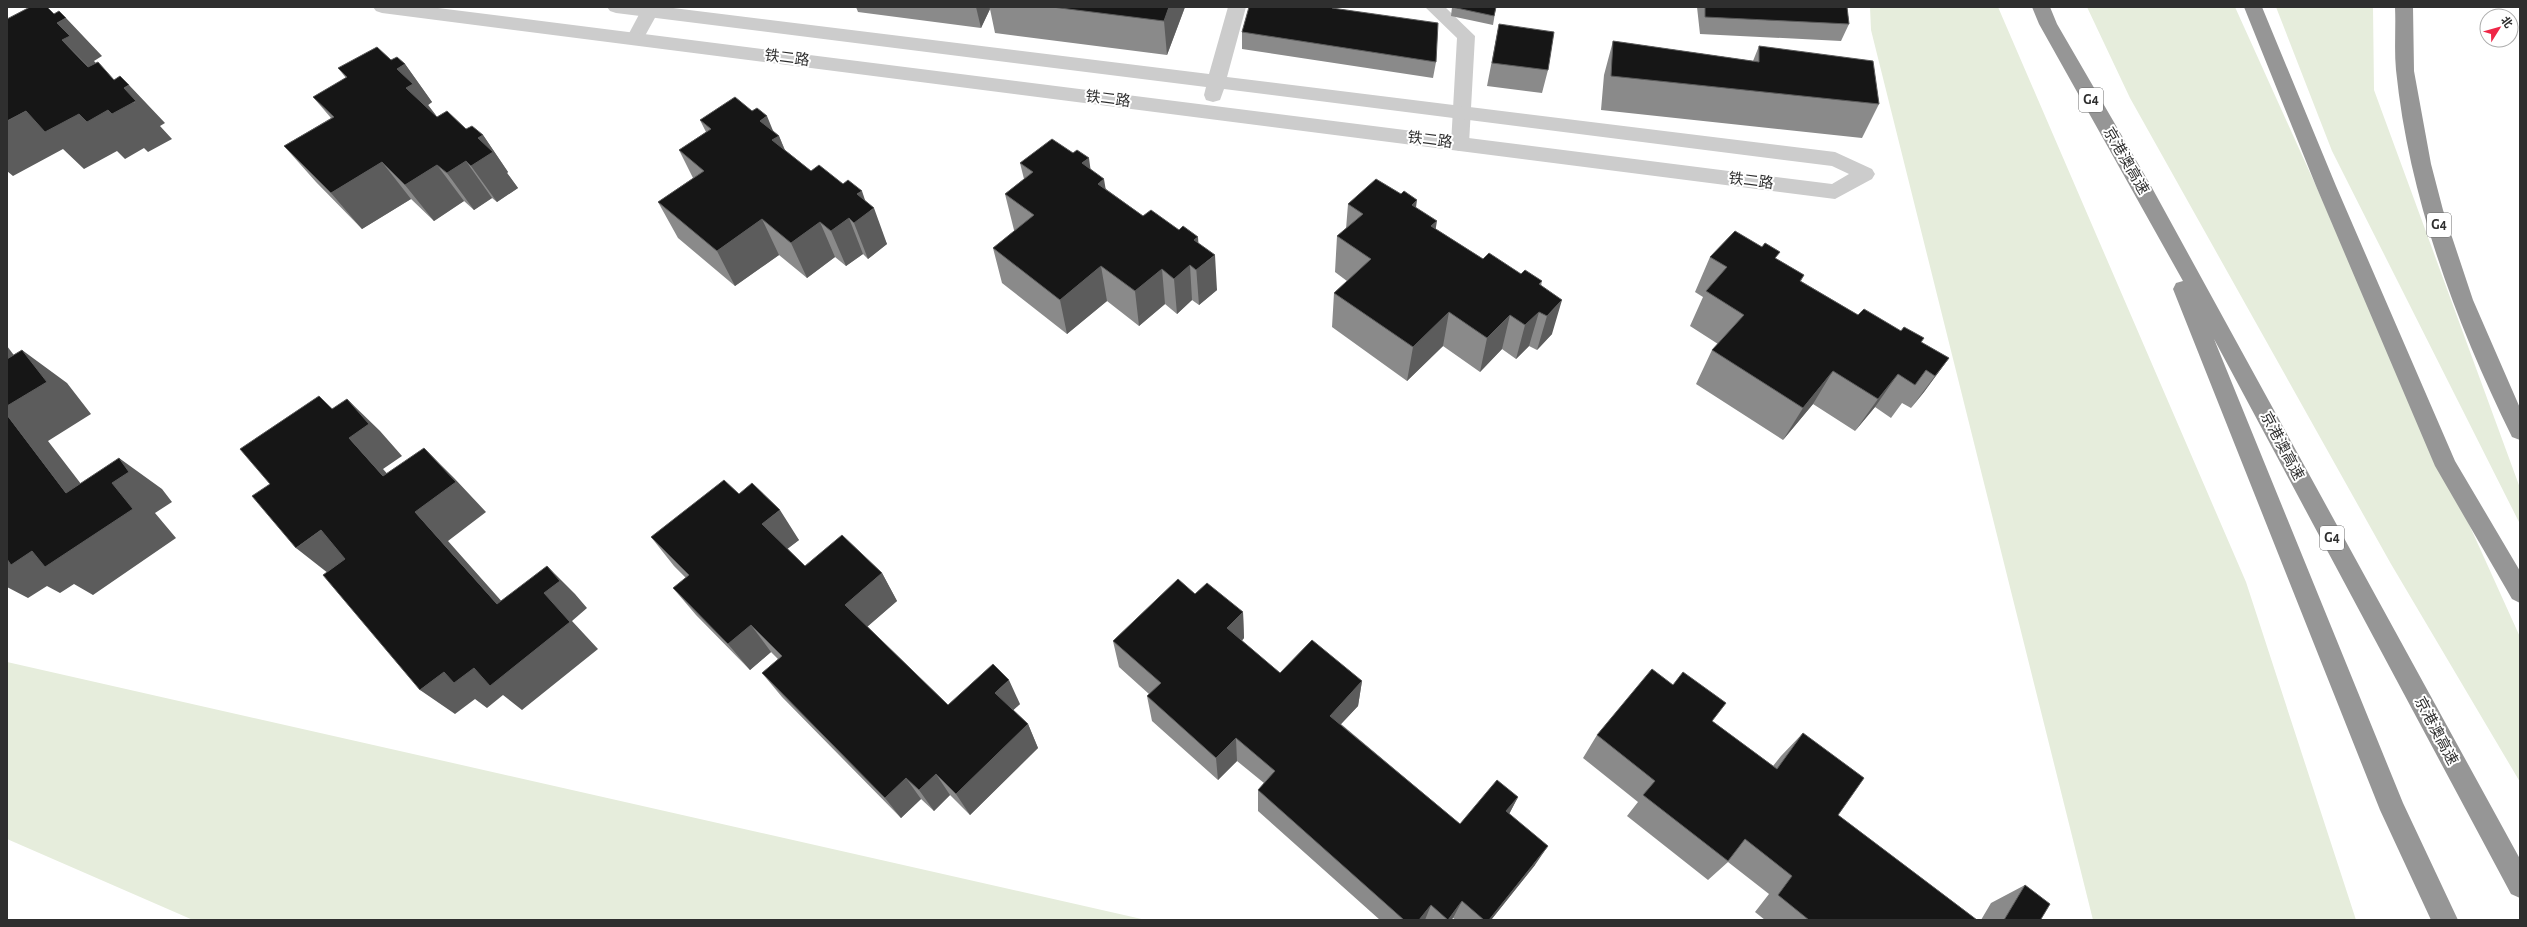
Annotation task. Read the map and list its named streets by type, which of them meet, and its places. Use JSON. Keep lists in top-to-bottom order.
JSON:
{
  "streets": {
    "highway": ["G4", "京港澳高速"],
    "street": ["铁二路"]
  },
  "north": "top right"
}
